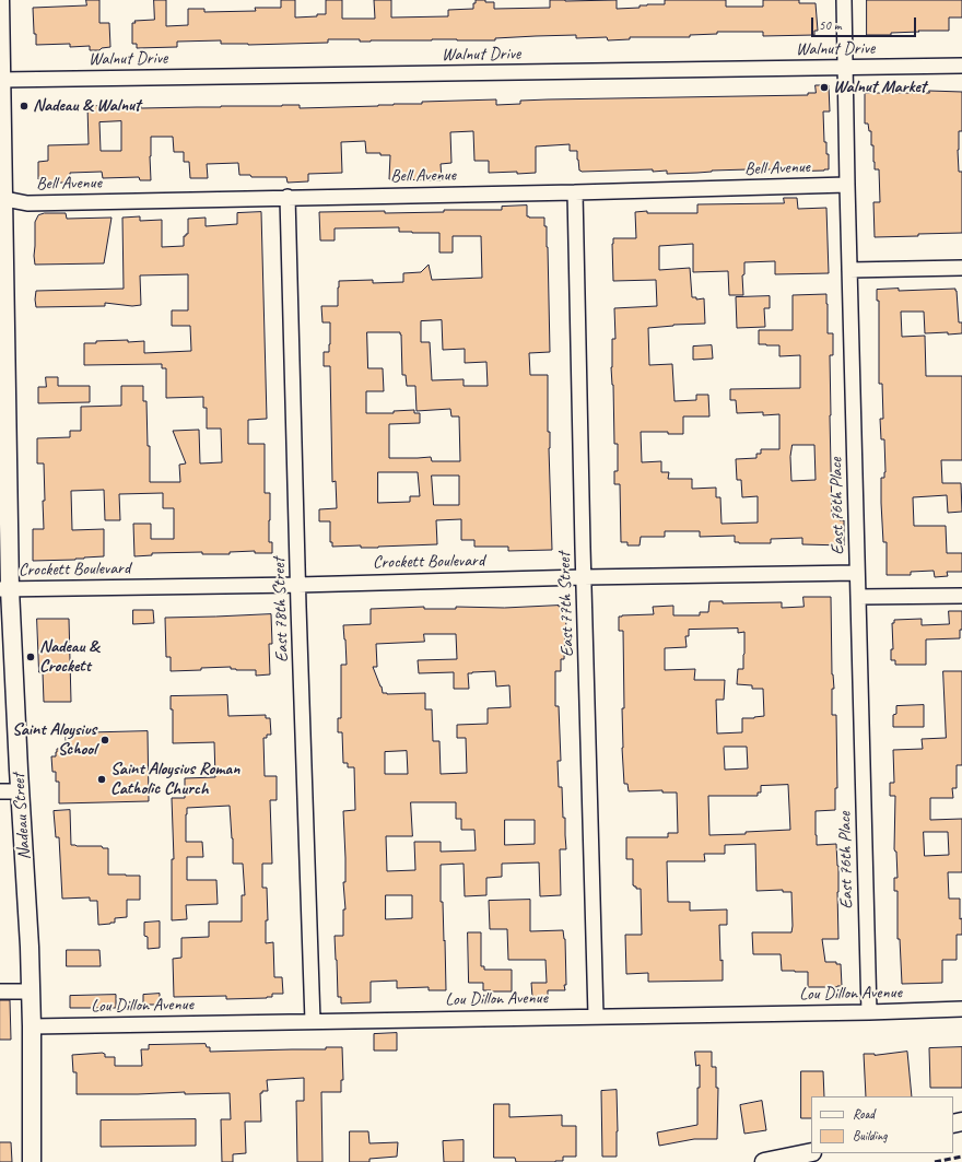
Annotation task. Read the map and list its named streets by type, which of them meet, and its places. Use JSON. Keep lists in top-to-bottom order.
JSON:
{
  "streets": {
    "main road": ["Nadeau Street"],
    "street": [
      "Walnut Drive",
      "Bell Avenue",
      "East 76th Place",
      "Crockett Boulevard",
      "East 77th Street",
      "East 78th Street",
      "Lou Dillon Avenue"
    ]
  },
  "crossings": [
    ["Walnut Drive", "East 76th Place"],
    ["Walnut Drive", "Nadeau Street"],
    ["Bell Avenue", "East 76th Place"],
    ["Bell Avenue", "East 77th Street"],
    ["Bell Avenue", "East 78th Street"],
    ["Bell Avenue", "Nadeau Street"],
    ["East 76th Place", "Crockett Boulevard"],
    ["East 76th Place", "Lou Dillon Avenue"],
    ["Crockett Boulevard", "East 77th Street"],
    ["Crockett Boulevard", "East 78th Street"],
    ["Crockett Boulevard", "Nadeau Street"],
    ["East 77th Street", "Lou Dillon Avenue"],
    ["East 78th Street", "Lou Dillon Avenue"],
    ["Nadeau Street", "Lou Dillon Avenue"]
  ],
  "places": [
    "Walnut Market",
    "Nadeau & Walnut",
    "Nadeau & Crockett",
    "Saint Aloysius School",
    "Saint Aloysius Roman Catholic Church"
  ],
  "legend": ["Road", "Building"],
  "scale_bar": "50 m"
}
